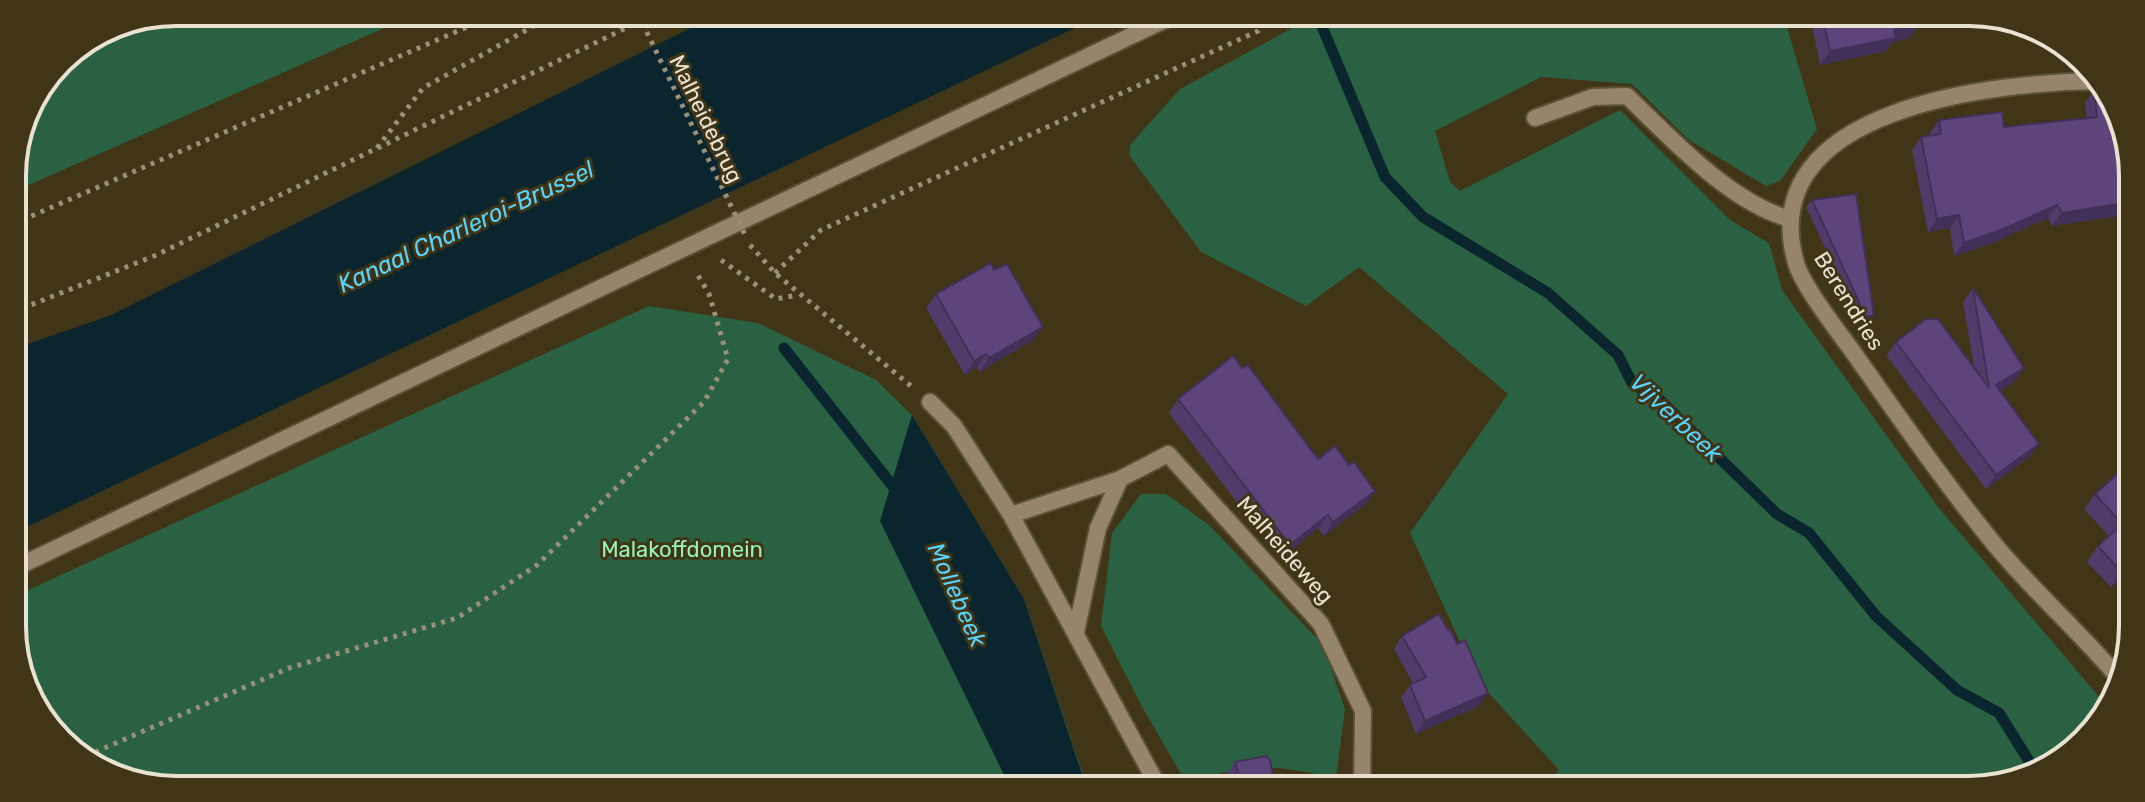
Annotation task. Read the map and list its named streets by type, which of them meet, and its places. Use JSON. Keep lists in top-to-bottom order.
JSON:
{
  "streets": {
    "street": ["Berendries", "Malheideweg"],
    "path": ["Malheidebrug"]
  },
  "water": ["Kanaal Charleroi-Brussel", "Vijverbeek", "Mollebeek"],
  "parks": ["Malakoffdomein"]
}
